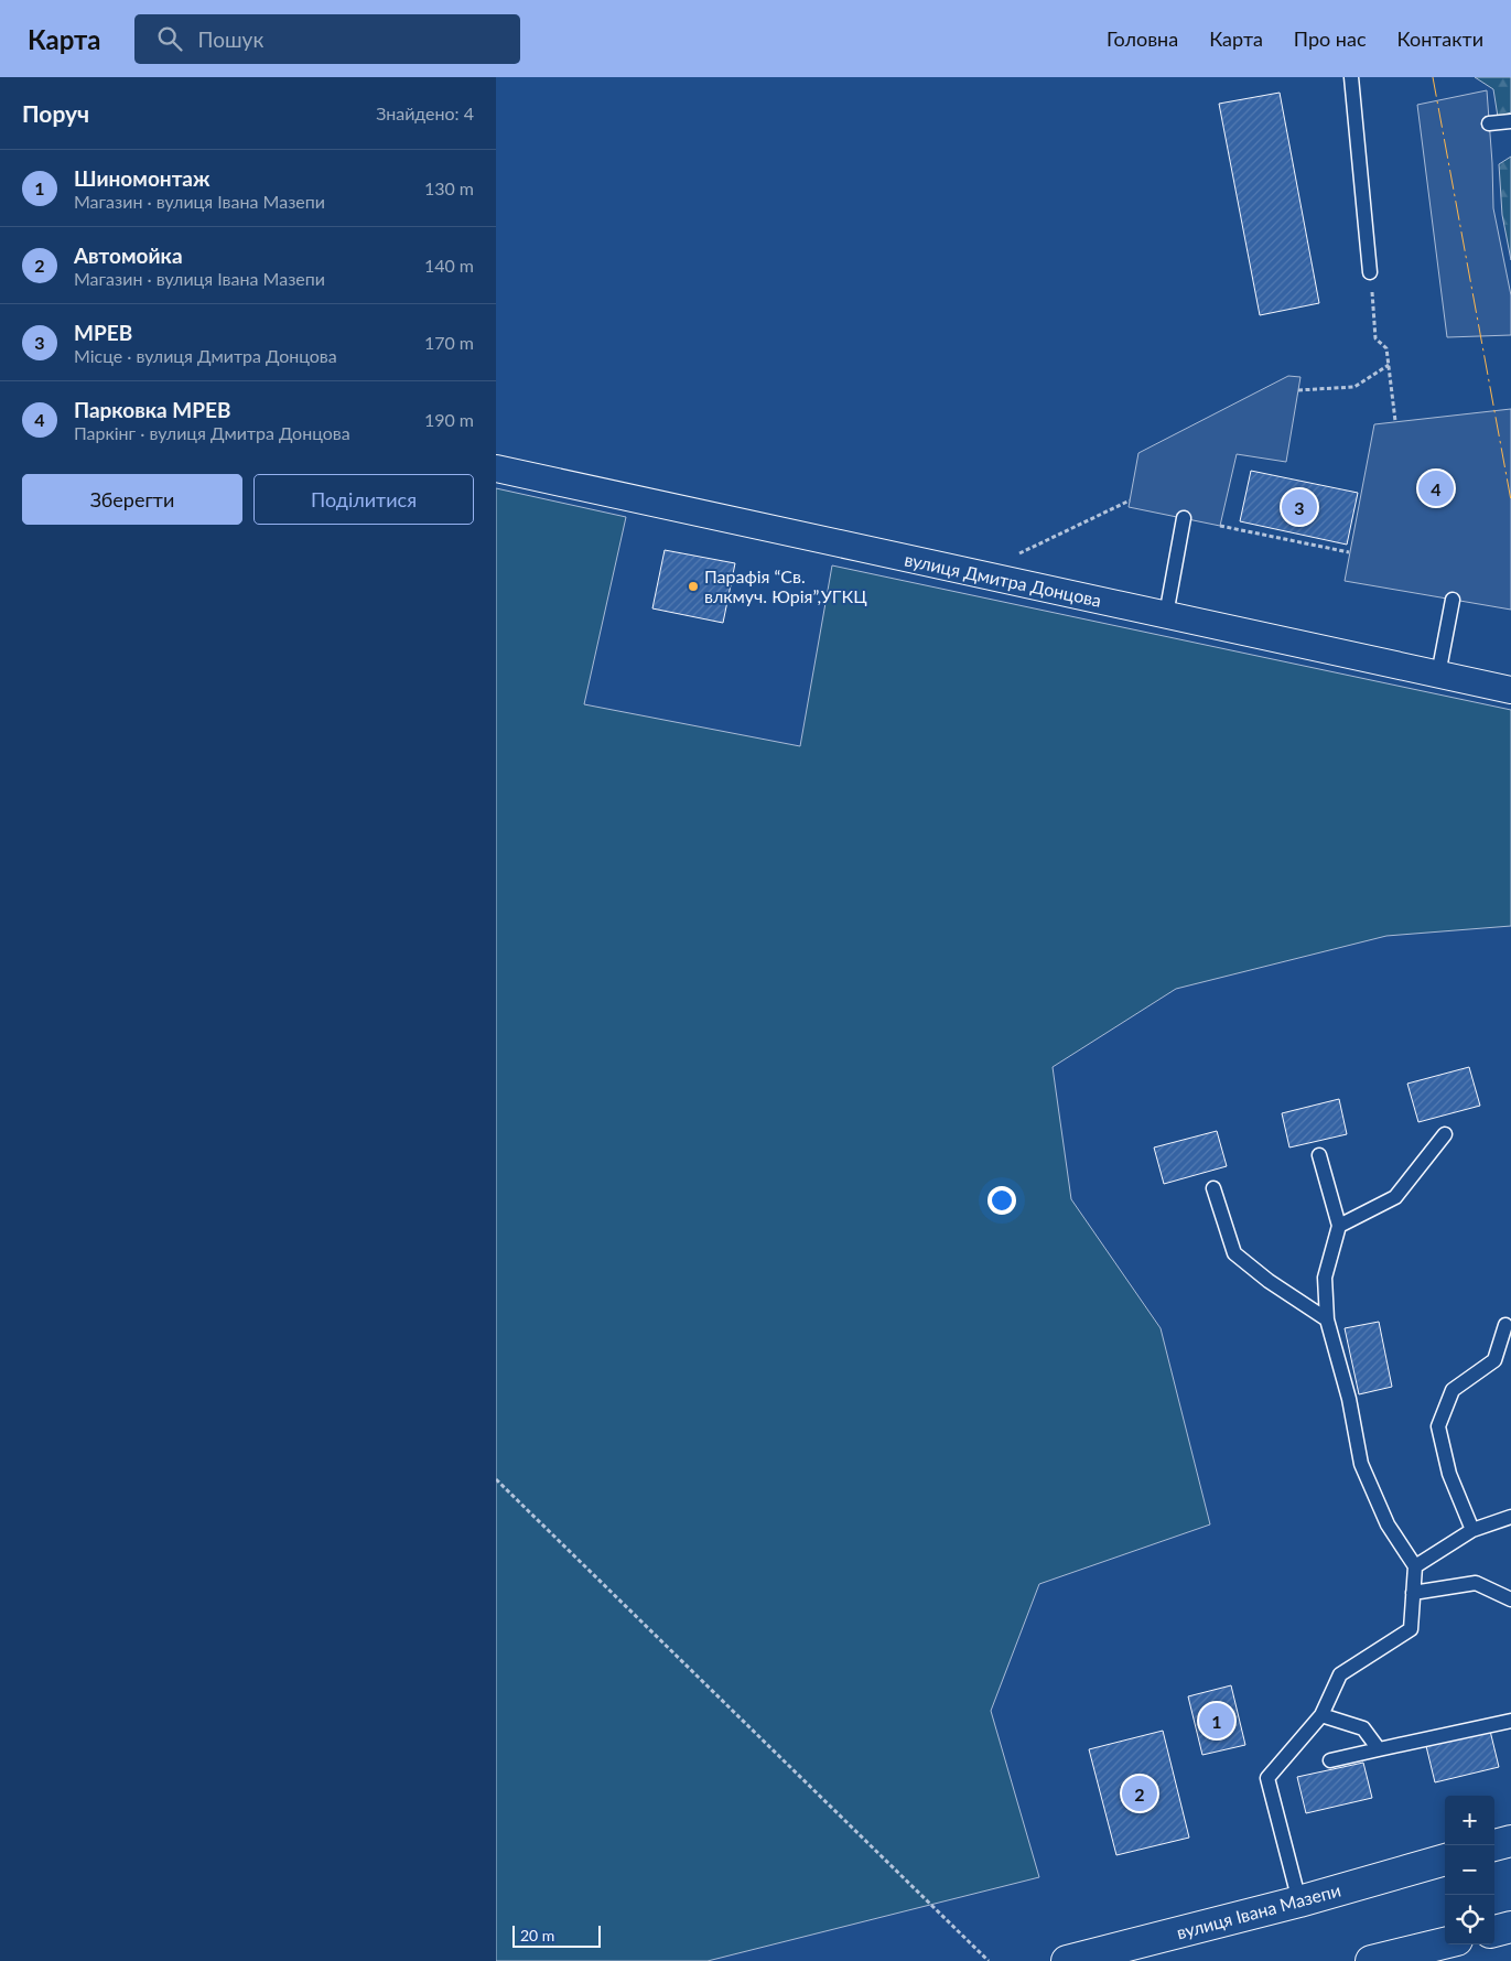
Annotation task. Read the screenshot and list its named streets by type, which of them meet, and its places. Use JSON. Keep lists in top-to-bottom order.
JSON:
{
  "streets": {
    "main road": ["вулиця Івана Мазепи"],
    "street": ["вулиця Дмитра Донцова"]
  },
  "places": ["Парафія “Св. влкмуч. Юрія”,УГКЦ"],
  "scale_bar": "20 m",
  "page": {
    "header": "Карта",
    "search": "Пошук",
    "nav": [
      "Головна",
      "Карта",
      "Про нас",
      "Контакти"
    ],
    "heading": ["Поруч", "Знайдено: 4"],
    "list": [
      {
        "mark": "1",
        "name": "Шиномонтаж",
        "note": "Магазин · вулиця Івана Мазепи",
        "value": "130 m"
      },
      {
        "mark": "2",
        "name": "Автомойка",
        "note": "Магазин · вулиця Івана Мазепи",
        "value": "140 m"
      },
      {
        "mark": "3",
        "name": "МРЕВ",
        "note": "Місце · вулиця Дмитра Донцова",
        "value": "170 m"
      },
      {
        "mark": "4",
        "name": "Парковка МРЕВ",
        "note": "Паркінг · вулиця Дмитра Донцова",
        "value": "190 m"
      }
    ],
    "buttons": ["Зберегти", "Поділитися"],
    "pins": [
      "4",
      "3",
      "1",
      "2"
    ],
    "map_buttons": ["+", "−"],
    "scale": "20 m"
  }
}
